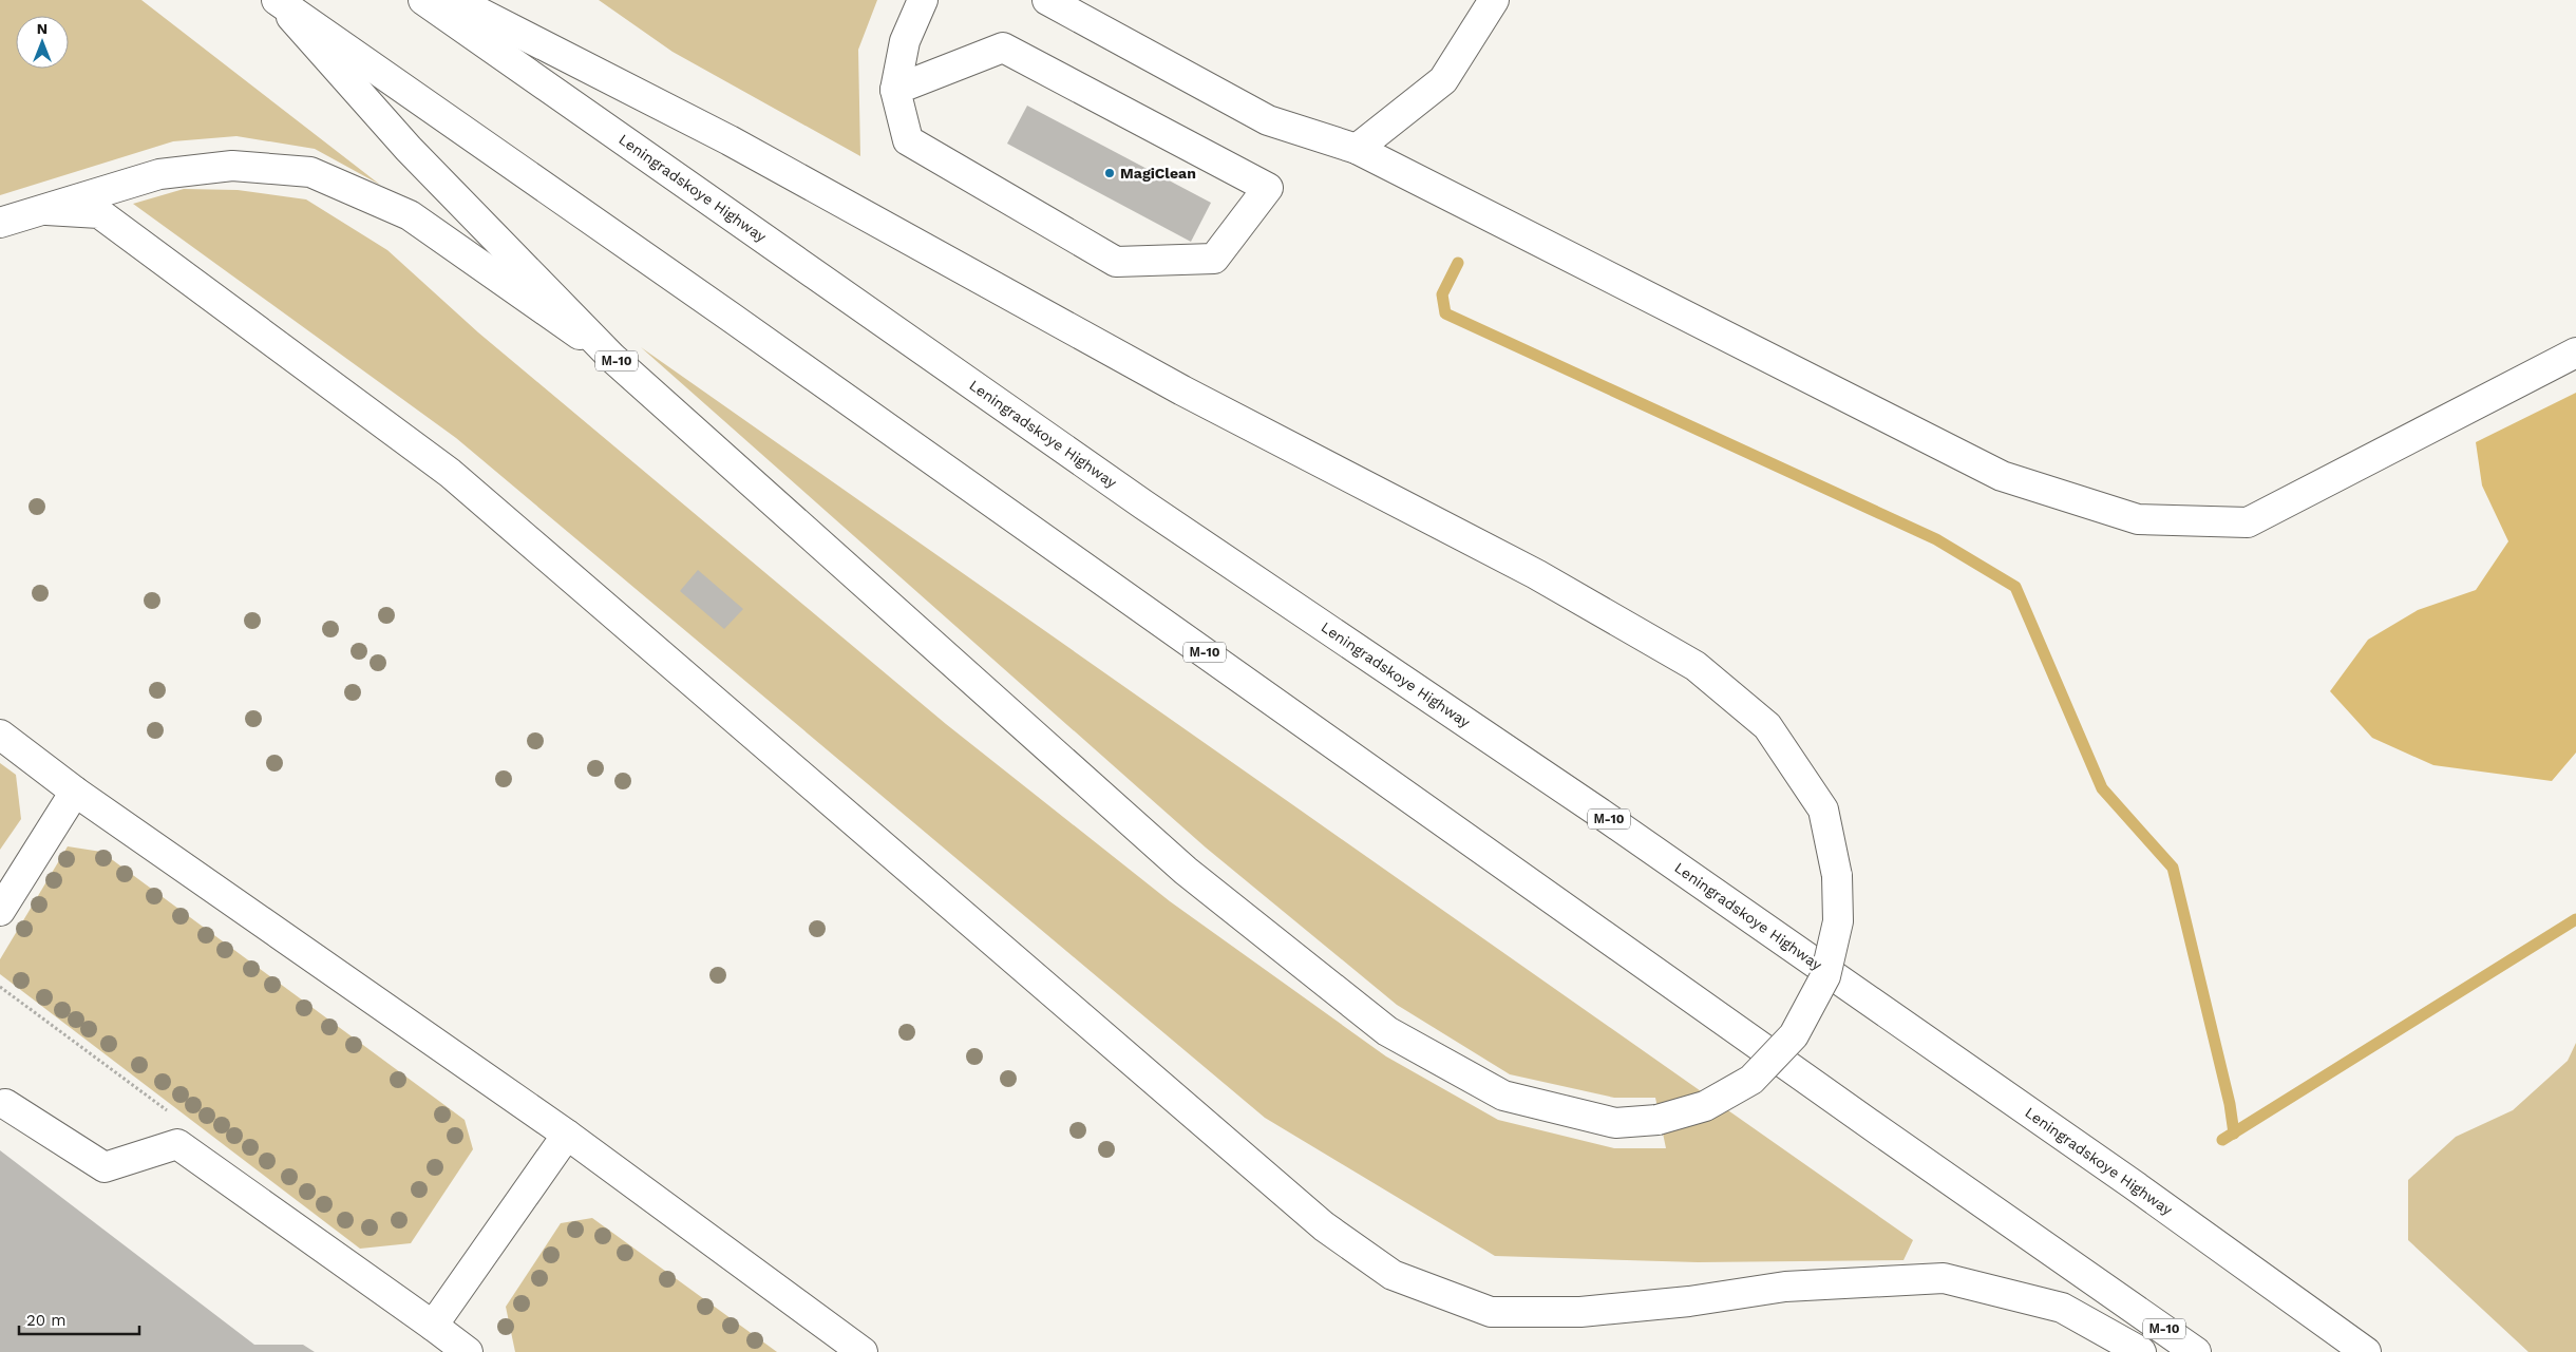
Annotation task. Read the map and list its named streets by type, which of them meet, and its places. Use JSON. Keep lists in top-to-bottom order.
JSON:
{
  "streets": {
    "main road": ["Leningradskoye Highway", "М-10"]
  },
  "places": ["MagiClean"],
  "scale_bar": "20 m",
  "north": "top"
}
